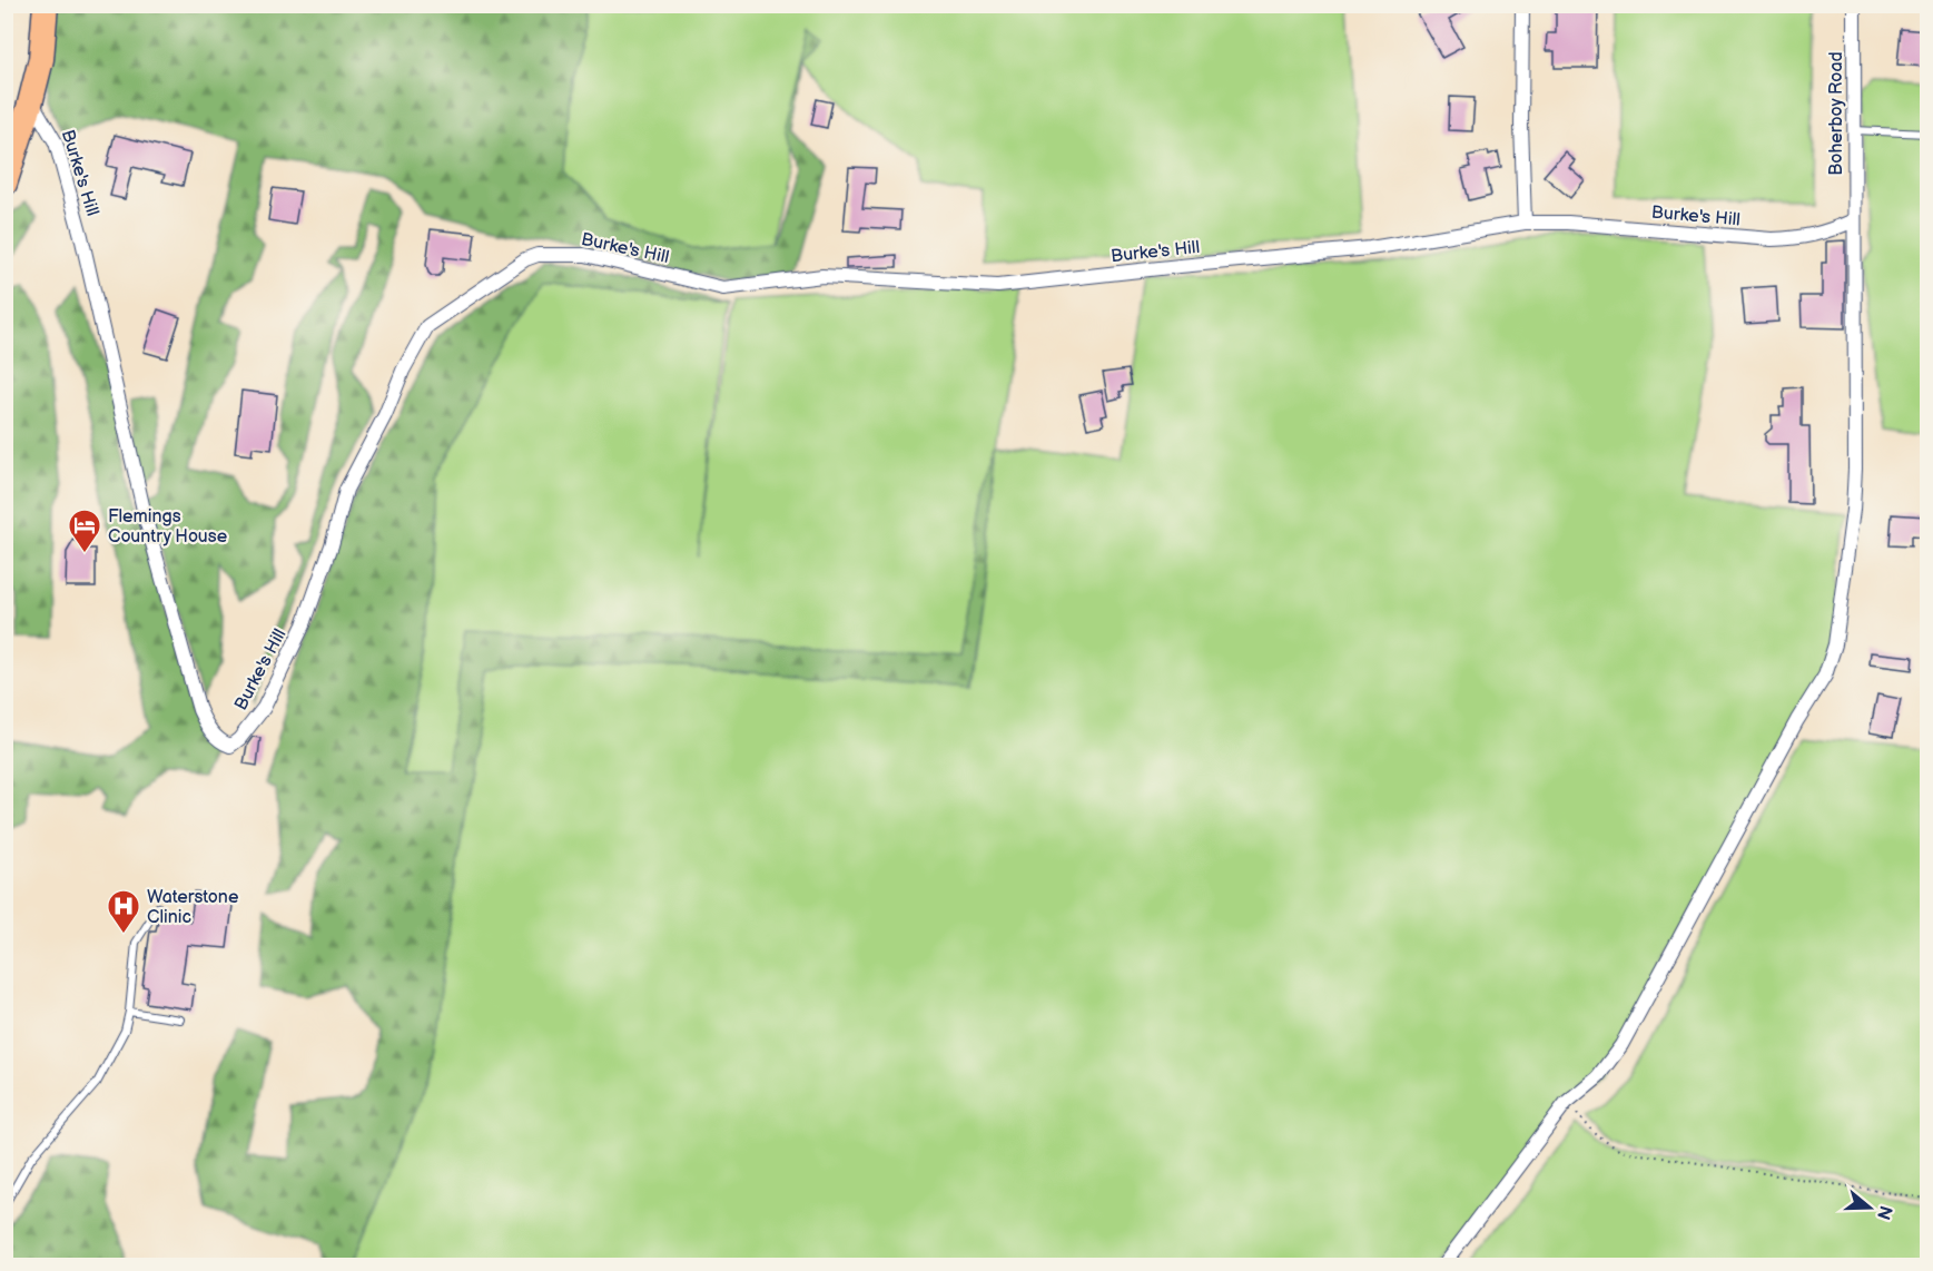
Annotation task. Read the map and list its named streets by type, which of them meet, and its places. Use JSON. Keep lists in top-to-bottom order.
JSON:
{
  "streets": {
    "street": ["Boherboy Road", "Burke's Hill"]
  },
  "crossings": [
    ["Boherboy Road", "Burke's Hill"]
  ],
  "places": {
    "hotel": ["Flemings Country House"],
    "hospital": ["Waterstone Clinic"]
  },
  "north": "right"
}
